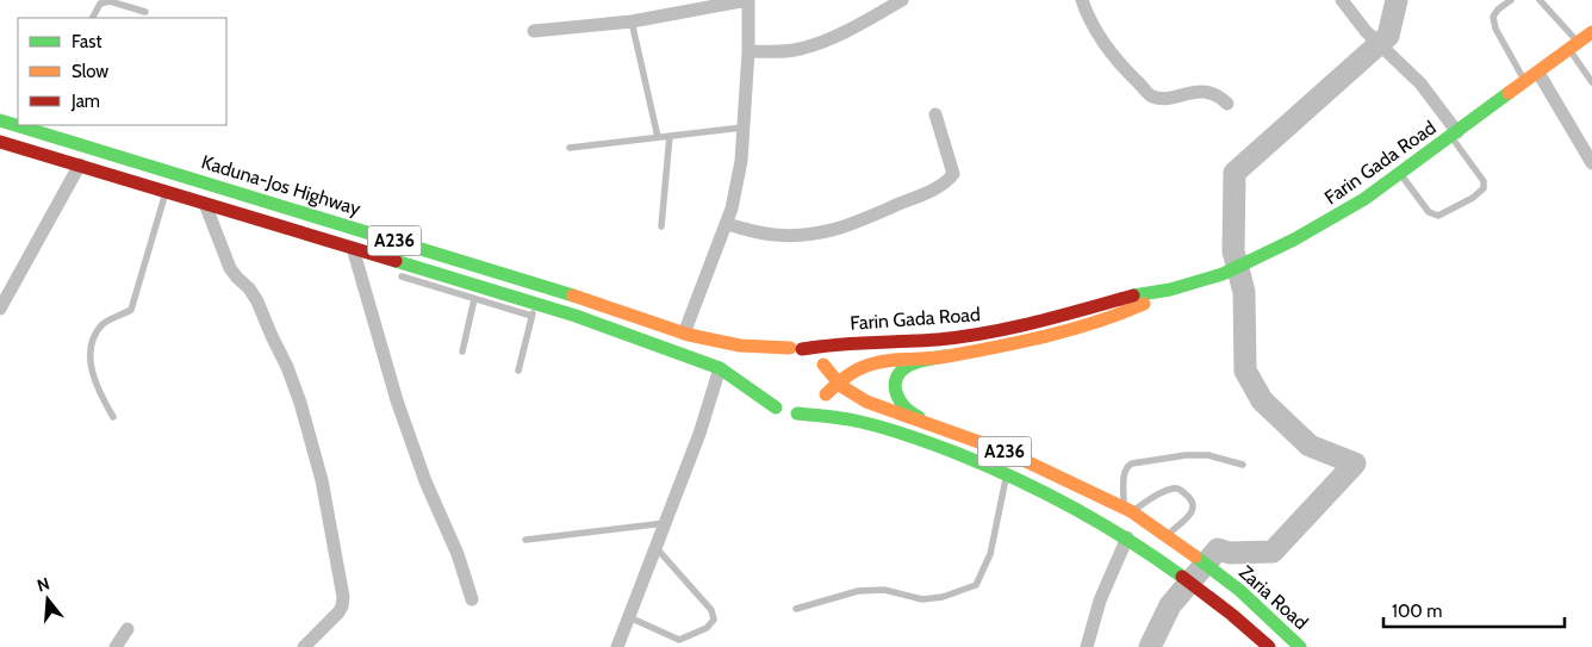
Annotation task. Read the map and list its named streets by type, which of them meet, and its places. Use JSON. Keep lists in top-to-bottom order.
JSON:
{
  "streets": {
    "main road": [
      "Farin Gada Road",
      "Kaduna-Jos Highway",
      "A236",
      "Zaria Road"
    ]
  },
  "crossings": [
    ["Farin Gada Road", "Kaduna-Jos Highway"],
    ["Farin Gada Road", "A236"],
    ["Kaduna-Jos Highway", "A236"],
    ["A236", "Zaria Road"]
  ],
  "legend": ["Fast", "Slow", "Jam"],
  "scale_bar": "100 m",
  "north": "top"
}
